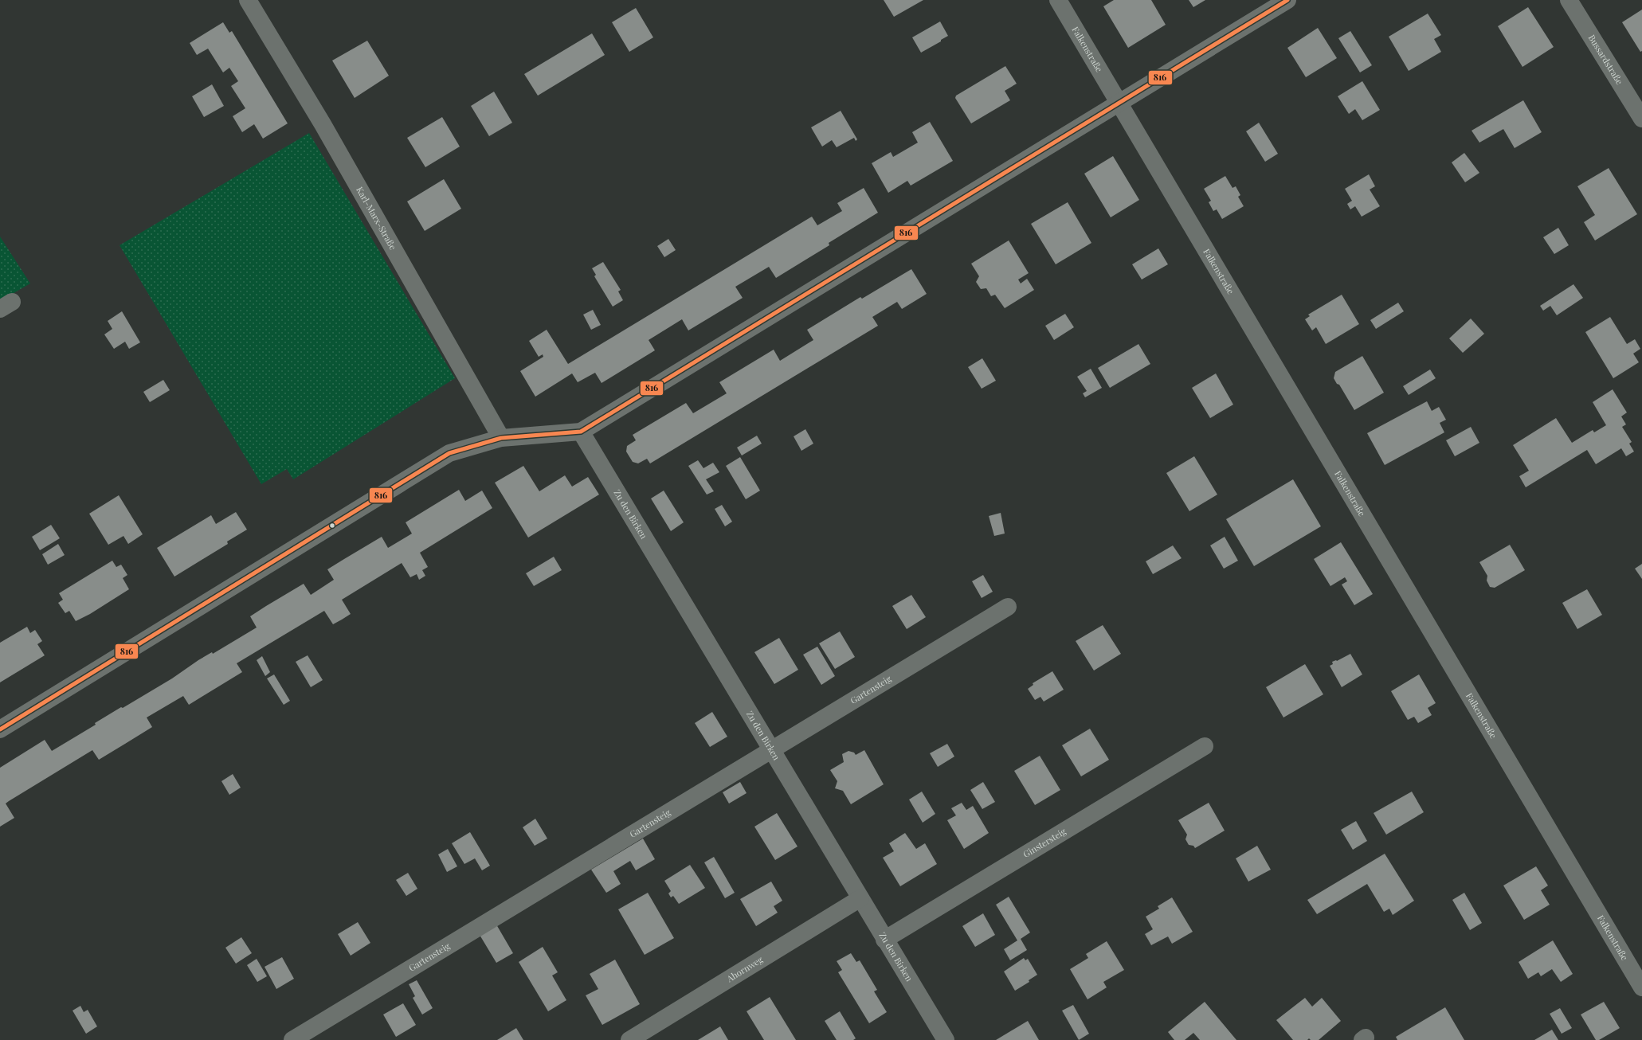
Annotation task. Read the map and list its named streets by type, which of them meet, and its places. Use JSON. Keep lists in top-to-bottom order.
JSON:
{
  "streets": {
    "street": [
      "Falkenstraße",
      "Bussardstraße",
      "Karl-Marx-Straße",
      "Zu den Birken",
      "Gartensteig",
      "Ginstersteig",
      "Ahornweg"
    ]
  },
  "crossings": [
    ["Zu den Birken", "Gartensteig"],
    ["Zu den Birken", "Ginstersteig"],
    ["Zu den Birken", "Ahornweg"]
  ],
  "lines": ["transit line 816"]
}
